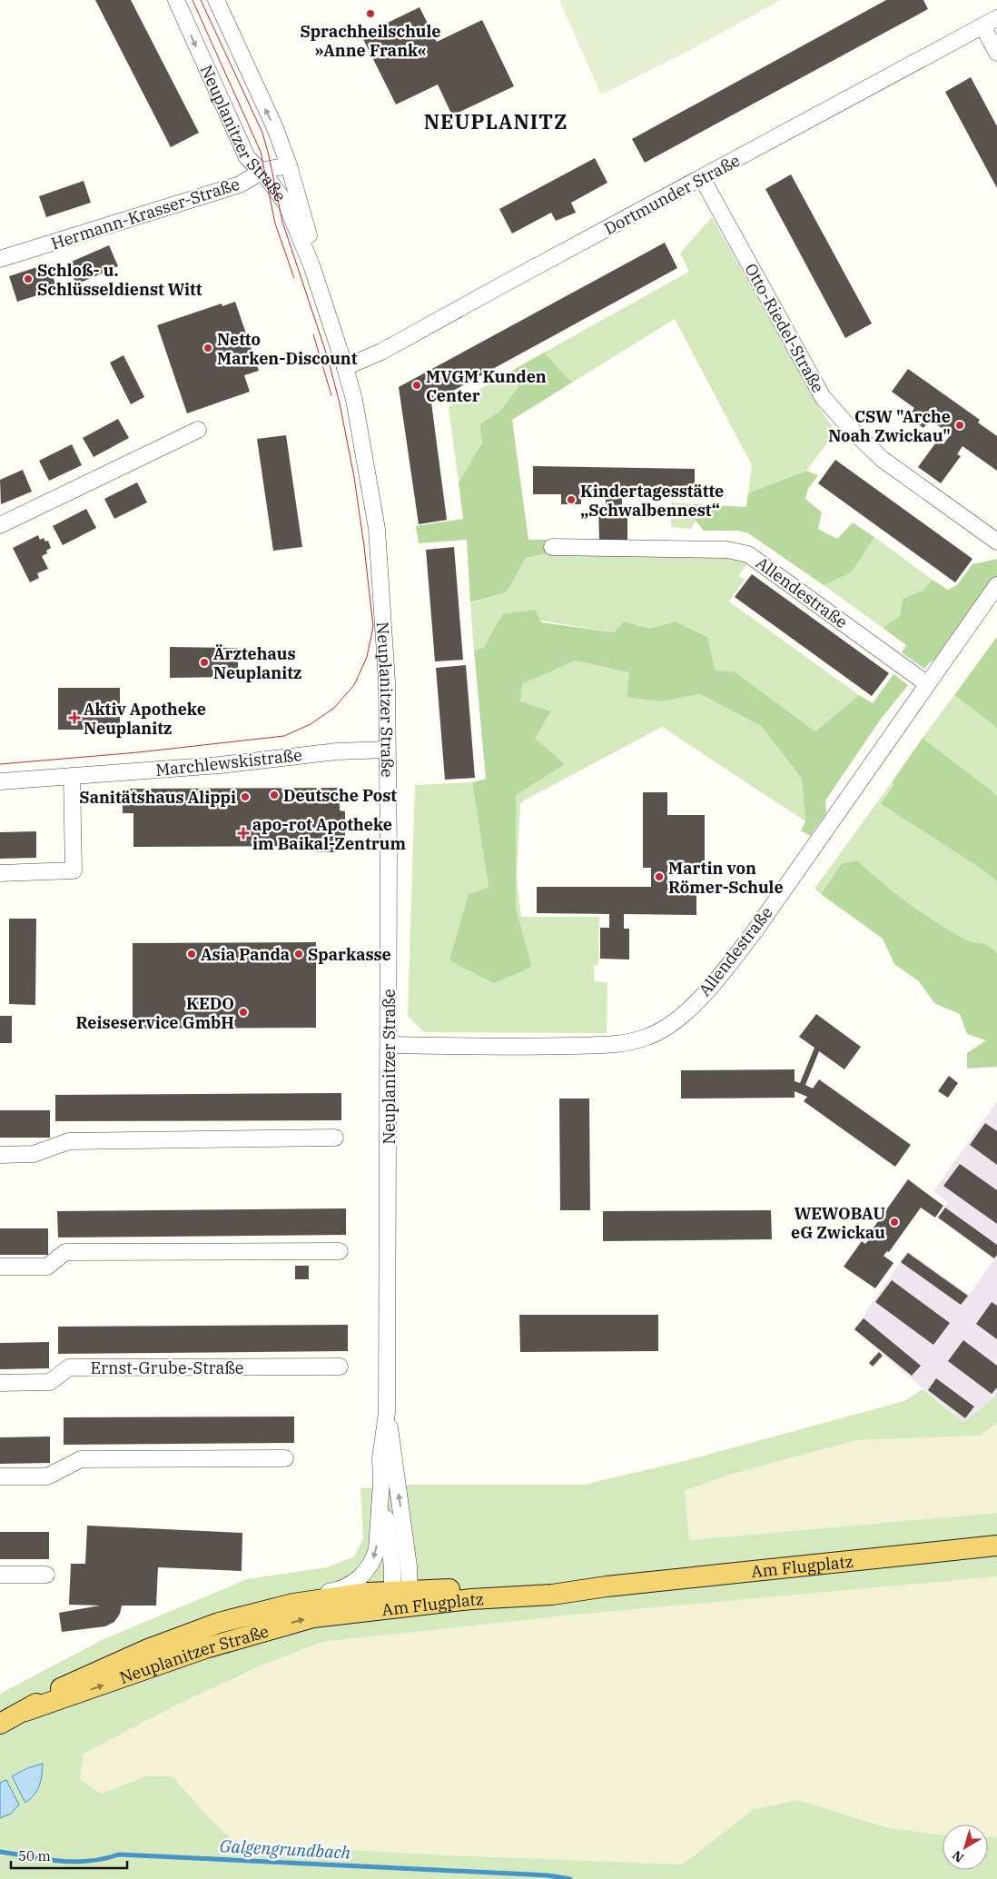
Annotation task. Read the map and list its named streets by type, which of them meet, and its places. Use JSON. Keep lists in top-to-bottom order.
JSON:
{
  "streets": {
    "main road": ["Neuplanitzer Straße", "Am Flugplatz"],
    "street": [
      "Dortmunder Straße",
      "Hermann-Krasser-Straße",
      "Otto-Riedel-Straße",
      "Allendestraße",
      "Marchlewskistraße",
      "Ernst-Grube-Straße"
    ]
  },
  "crossings": [
    ["Neuplanitzer Straße", "Dortmunder Straße"],
    ["Neuplanitzer Straße", "Hermann-Krasser-Straße"],
    ["Neuplanitzer Straße", "Allendestraße"],
    ["Neuplanitzer Straße", "Marchlewskistraße"],
    ["Neuplanitzer Straße", "Am Flugplatz"],
    ["Dortmunder Straße", "Otto-Riedel-Straße"]
  ],
  "districts": ["NEUPLANITZ"],
  "water": ["Galgengrundbach"],
  "places": {
    "other": [
      "Sprachheilschule »Anne Frank«",
      "Schloß- u. Schlüsseldienst Witt",
      "Netto Marken-Discount",
      "MVGM Kunden Center",
      "CSW \"Arche Noah Zwickau\"",
      "Kindertagesstätte „Schwalbennest“",
      "Ärztehaus Neuplanitz",
      "Deutsche Post",
      "Sanitätshaus Alippi",
      "Martin von Römer-Schule",
      "Asia Panda",
      "Sparkasse",
      "KEDO Reiseservice GmbH",
      "WEWOBAU eG Zwickau"
    ],
    "health": ["Aktiv Apotheke Neuplanitz", "apo-rot Apotheke im Baikal-Zentrum"]
  },
  "scale_bar": "50 m",
  "north": "bottom left"
}
